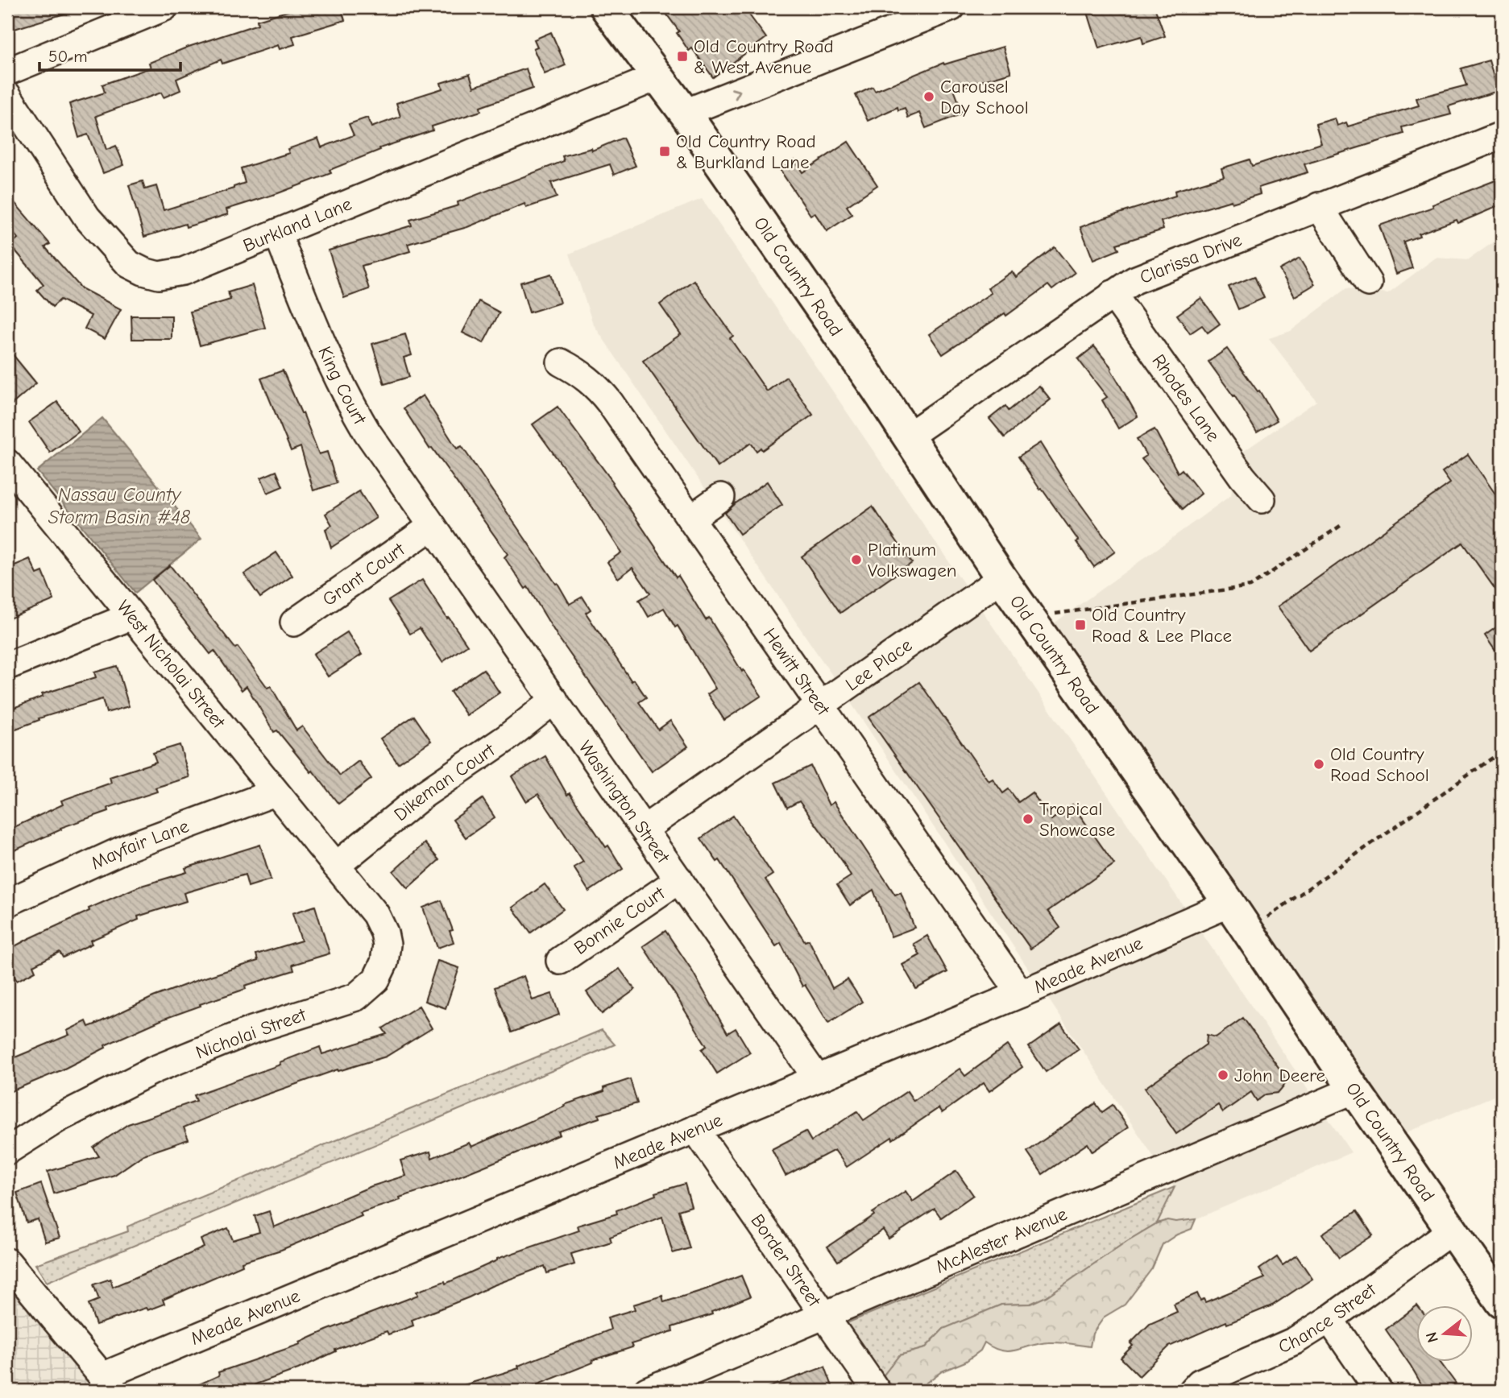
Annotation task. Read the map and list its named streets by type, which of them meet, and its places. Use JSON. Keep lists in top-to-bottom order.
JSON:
{
  "streets": {
    "main road": ["Old Country Road"],
    "street": [
      "Burkland Lane",
      "Clarissa Drive",
      "King Court",
      "Rhodes Lane",
      "Grant Court",
      "Lee Place",
      "West Nicholai Street",
      "Hewitt Street",
      "Dikeman Court",
      "Washington Street",
      "Mayfair Lane",
      "Bonnie Court",
      "Meade Avenue",
      "Nicholai Street",
      "McAlester Avenue",
      "Border Street",
      "Chance Street"
    ]
  },
  "crossings": [
    ["Burkland Lane", "Old Country Road"],
    ["Burkland Lane", "King Court"],
    ["Clarissa Drive", "Old Country Road"],
    ["Clarissa Drive", "Rhodes Lane"],
    ["Old Country Road", "Lee Place"],
    ["Old Country Road", "Meade Avenue"],
    ["Old Country Road", "McAlester Avenue"],
    ["Old Country Road", "Chance Street"],
    ["King Court", "Grant Court"],
    ["King Court", "Washington Street"],
    ["Grant Court", "Washington Street"],
    ["Lee Place", "Hewitt Street"],
    ["Lee Place", "Washington Street"],
    ["West Nicholai Street", "Dikeman Court"],
    ["West Nicholai Street", "Mayfair Lane"],
    ["West Nicholai Street", "Nicholai Street"],
    ["Hewitt Street", "Meade Avenue"],
    ["Dikeman Court", "Washington Street"],
    ["Dikeman Court", "Nicholai Street"],
    ["Washington Street", "Bonnie Court"],
    ["Washington Street", "Meade Avenue"],
    ["Meade Avenue", "Border Street"],
    ["McAlester Avenue", "Border Street"]
  ],
  "water": ["Nassau County Storm Basin #48"],
  "places": {
    "transit": ["Old Country Road & West Avenue", "Old Country Road & Burkland Lane", "Old Country Road & Lee Place"],
    "other": [
      "Carousel Day School",
      "Platinum Volkswagen",
      "Old Country Road School",
      "Tropical Showcase",
      "John Deere"
    ]
  },
  "scale_bar": "50 m",
  "north": "left"
}
